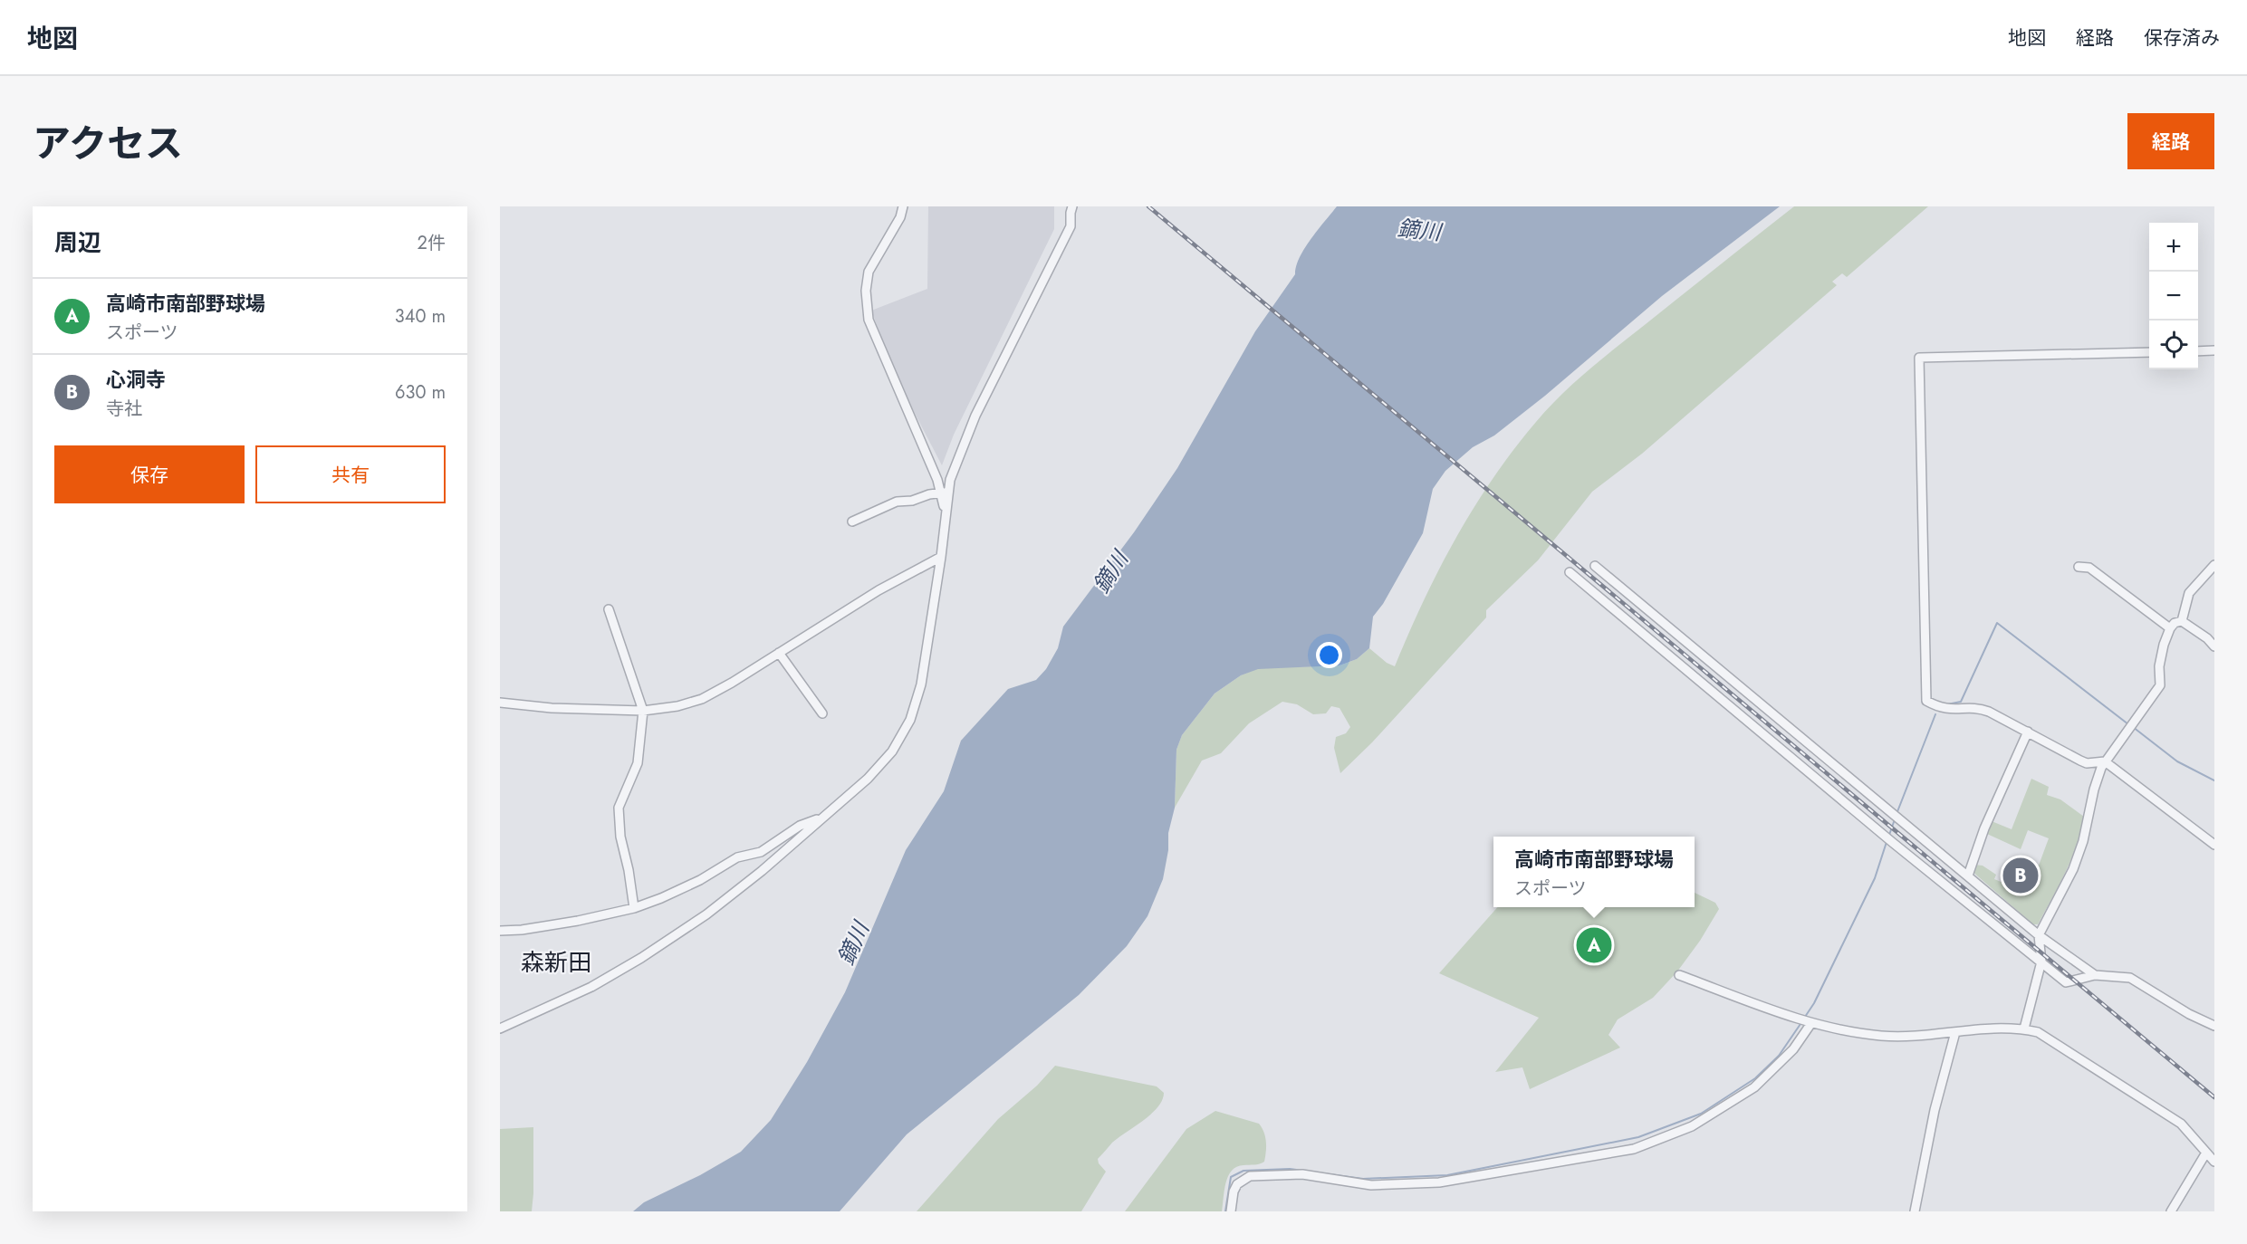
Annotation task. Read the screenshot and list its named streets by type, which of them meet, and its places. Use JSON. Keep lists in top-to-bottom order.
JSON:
{
  "districts": ["森新田"],
  "water": ["鏑川"],
  "page": {
    "header": "地図",
    "nav": ["地図", "経路", "保存済み"],
    "title": "アクセス",
    "buttons": [
      "経路",
      ["保存", "共有"]
    ],
    "heading": ["周辺", "2件"],
    "map_buttons": ["+", "−"],
    "list": [
      {
        "mark": "A",
        "name": "高崎市南部野球場",
        "note": "スポーツ",
        "value": "340 m"
      },
      {
        "mark": "B",
        "name": "心洞寺",
        "note": "寺社",
        "value": "630 m"
      }
    ],
    "popup": ["高崎市南部野球場", "スポーツ"],
    "pins": ["B", "A"]
  }
}
